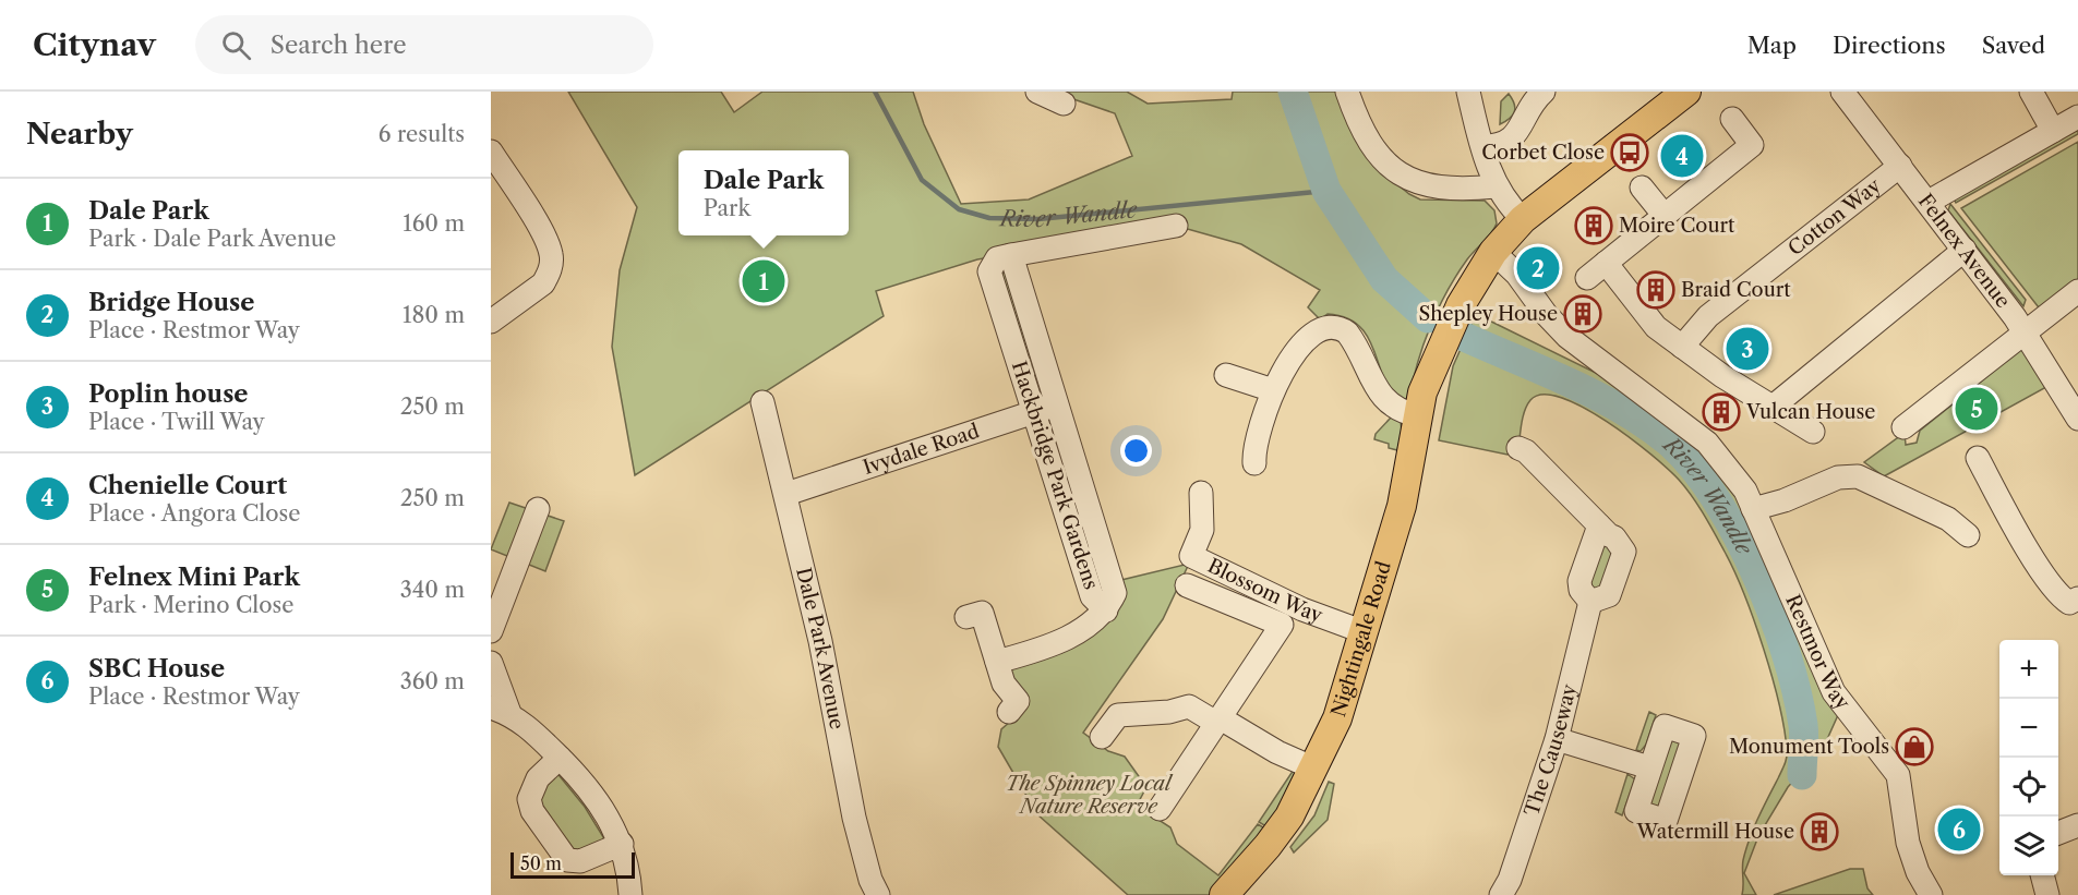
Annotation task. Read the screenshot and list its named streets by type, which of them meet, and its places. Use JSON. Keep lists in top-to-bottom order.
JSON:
{
  "streets": {
    "main road": ["Nightingale Road"],
    "street": [
      "Cotton Way",
      "Felnex Avenue",
      "Ivydale Road",
      "Hackbridge Park Gardens",
      "Blossom Way",
      "Dale Park Avenue",
      "Restmor Way",
      "The Causeway"
    ]
  },
  "crossings": [
    ["Cotton Way", "Felnex Avenue"],
    ["Ivydale Road", "Hackbridge Park Gardens"],
    ["Ivydale Road", "Dale Park Avenue"],
    ["Blossom Way", "Nightingale Road"],
    ["Nightingale Road", "Restmor Way"]
  ],
  "water": ["River Wandle"],
  "parks": ["The Spinney Local Nature Reserve"],
  "places": {
    "bus stop": ["Corbet Close"],
    "building": [
      "Moire Court",
      "Braid Court",
      "Shepley House",
      "Vulcan House",
      "Watermill House"
    ],
    "shop": ["Monument Tools"]
  },
  "scale_bar": "50 m",
  "page": {
    "header": "Citynav",
    "search": "Search here",
    "nav": ["Map", "Directions", "Saved"],
    "heading": ["Nearby", "6 results"],
    "pins": [
      "4",
      "2",
      "1",
      "3",
      "5",
      "6"
    ],
    "popup": ["Dale Park", "Park"],
    "list": [
      {
        "mark": "1",
        "name": "Dale Park",
        "note": "Park · Dale Park Avenue",
        "value": "160 m"
      },
      {
        "mark": "2",
        "name": "Bridge House",
        "note": "Place · Restmor Way",
        "value": "180 m"
      },
      {
        "mark": "3",
        "name": "Poplin house",
        "note": "Place · Twill Way",
        "value": "250 m"
      },
      {
        "mark": "4",
        "name": "Chenielle Court",
        "note": "Place · Angora Close",
        "value": "250 m"
      },
      {
        "mark": "5",
        "name": "Felnex Mini Park",
        "note": "Park · Merino Close",
        "value": "340 m"
      },
      {
        "mark": "6",
        "name": "SBC House",
        "note": "Place · Restmor Way",
        "value": "360 m"
      }
    ],
    "map_buttons": ["+", "−"],
    "scale": "50 m"
  }
}
